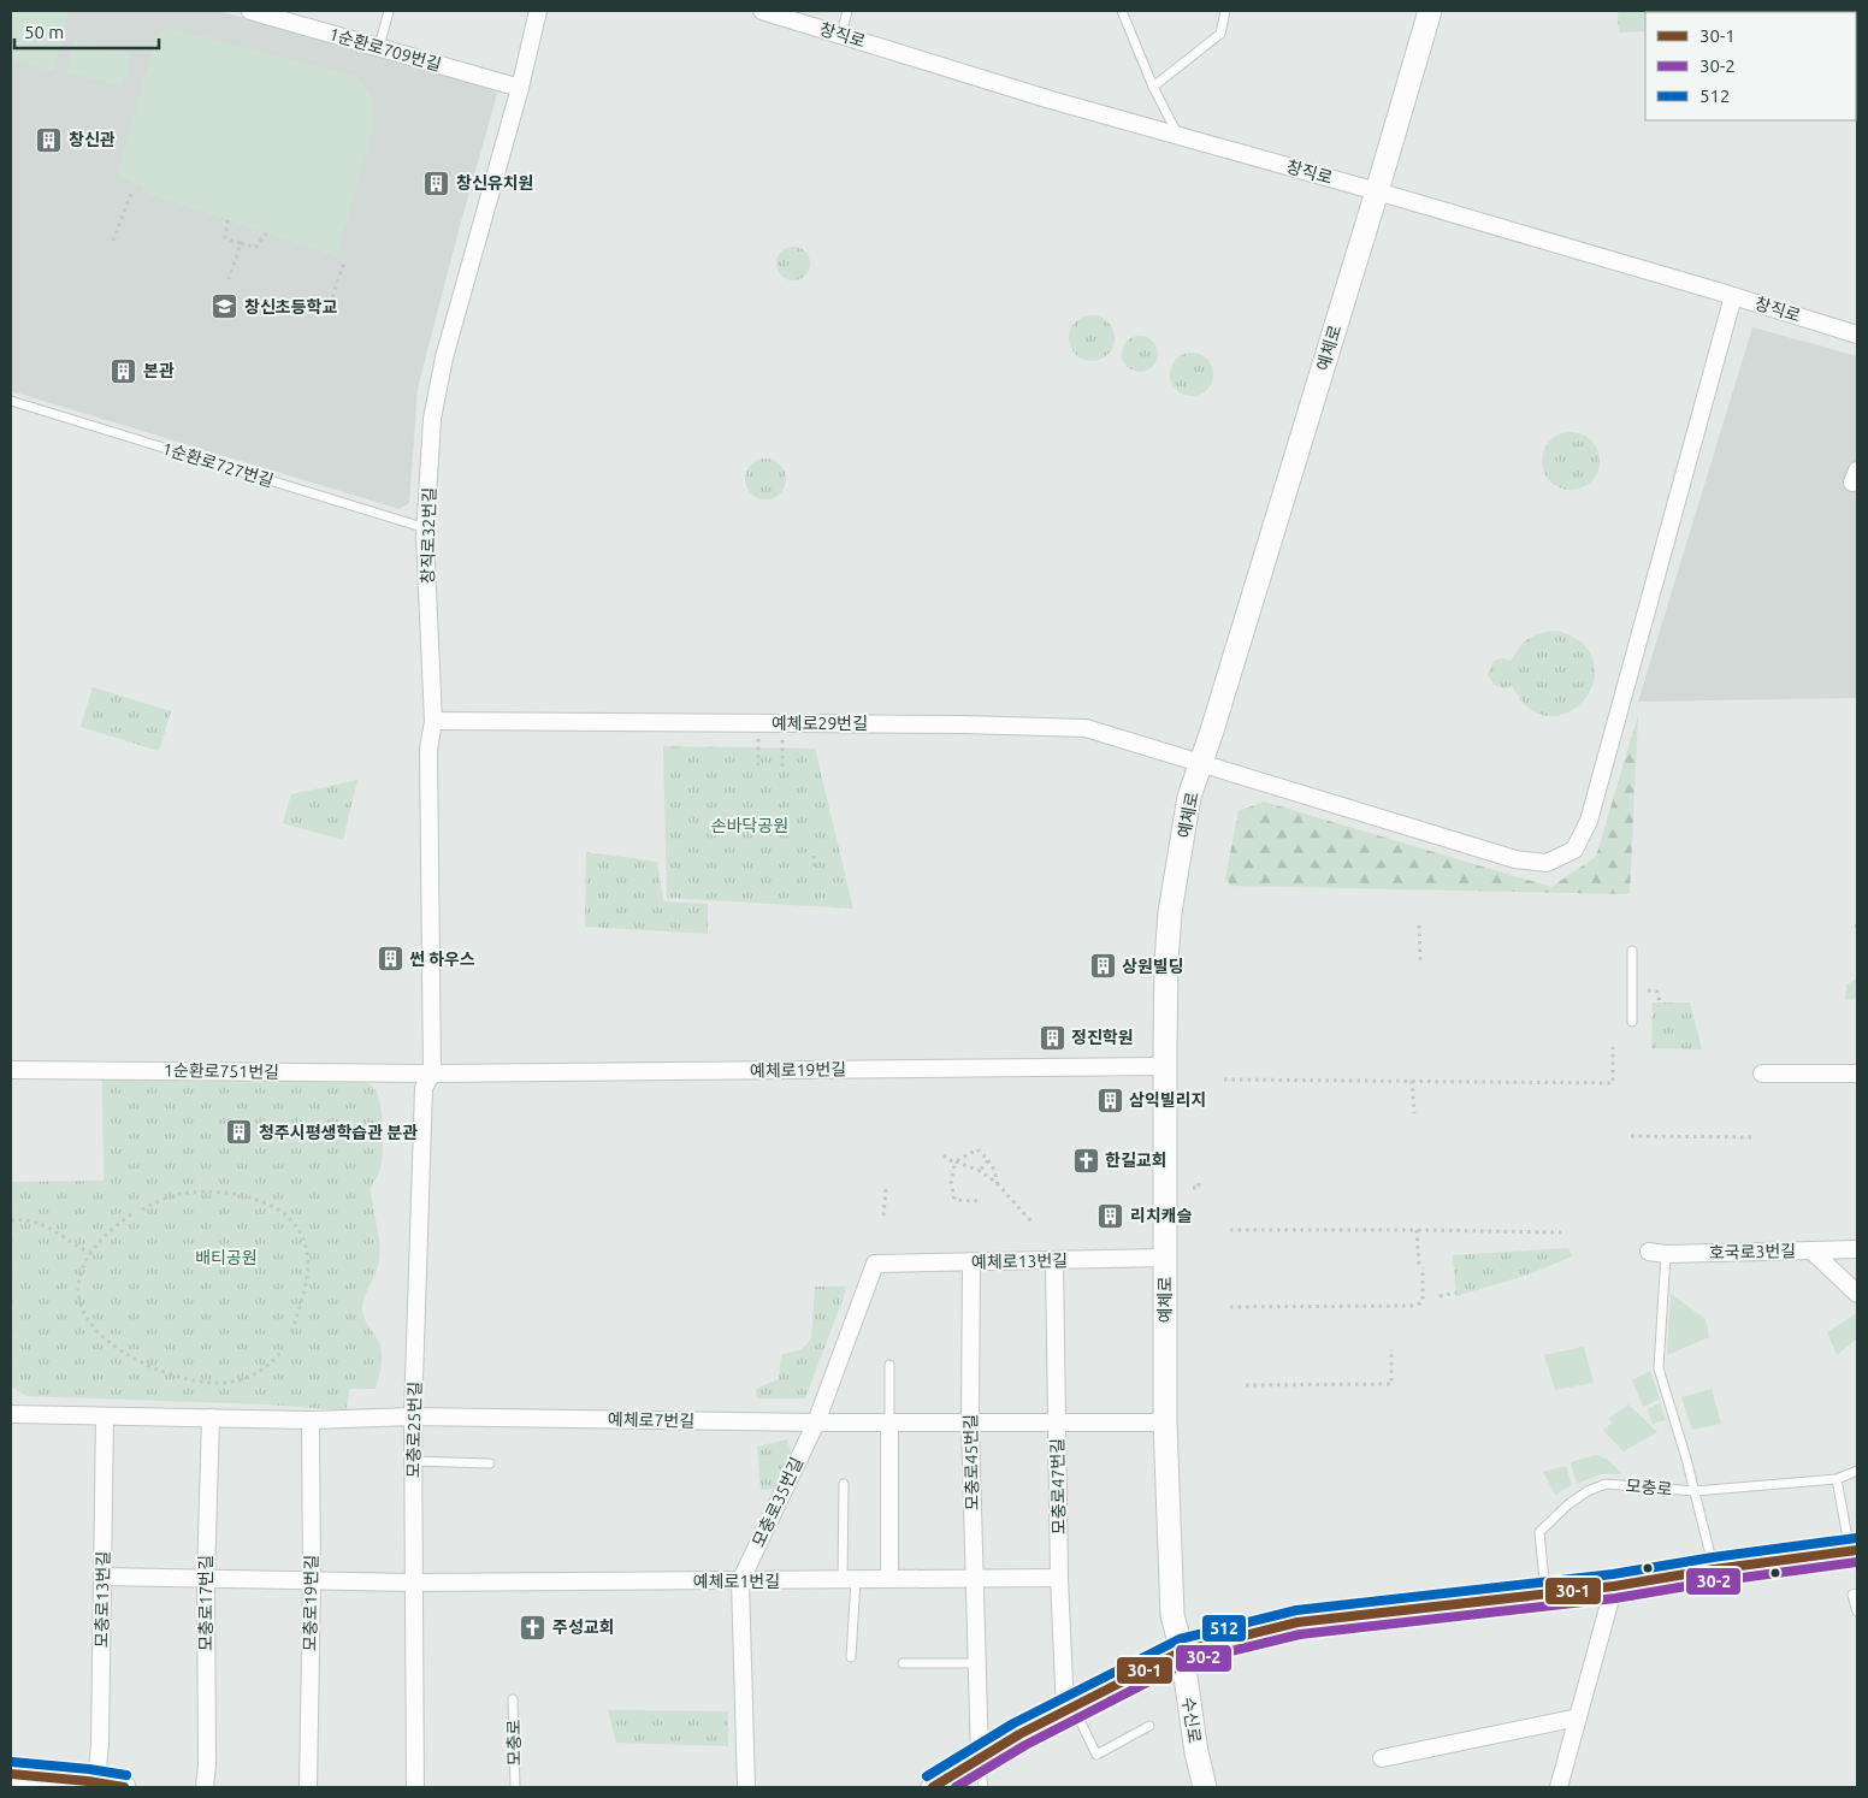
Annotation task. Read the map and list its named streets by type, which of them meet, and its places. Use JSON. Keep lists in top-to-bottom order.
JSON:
{
  "streets": {
    "street": [
      "창직로",
      "1순환로709번길",
      "예체로",
      "창직로32번길",
      "예체로29번길",
      "예체로19번길",
      "1순환로751번길",
      "호국로3번길",
      "예체로13번길",
      "예체로7번길",
      "모충로25번길",
      "모충로45번길",
      "모충로47번길",
      "모충로35번길",
      "예체로1번길",
      "모충로13번길",
      "모충로17번길",
      "모충로19번길",
      "수신로"
    ],
    "lane": ["1순환로727번길", "모충로"]
  },
  "crossings": [
    ["창직로", "예체로"],
    ["창직로", "예체로29번길"],
    ["1순환로709번길", "창직로32번길"],
    ["예체로", "예체로29번길"],
    ["예체로", "예체로19번길"],
    ["예체로", "예체로13번길"],
    ["예체로", "예체로7번길"],
    ["예체로", "수신로"],
    ["1순환로727번길", "창직로32번길"],
    ["창직로32번길", "예체로29번길"],
    ["창직로32번길", "예체로19번길"],
    ["창직로32번길", "1순환로751번길"],
    ["창직로32번길", "모충로25번길"],
    ["예체로19번길", "1순환로751번길"],
    ["예체로19번길", "모충로25번길"],
    ["1순환로751번길", "모충로25번길"],
    ["예체로13번길", "모충로45번길"],
    ["예체로13번길", "모충로47번길"],
    ["예체로13번길", "모충로35번길"],
    ["예체로7번길", "모충로25번길"],
    ["예체로7번길", "모충로45번길"],
    ["예체로7번길", "모충로47번길"],
    ["예체로7번길", "모충로35번길"],
    ["모충로25번길", "예체로1번길"],
    ["모충로45번길", "예체로1번길"],
    ["모충로47번길", "예체로1번길"],
    ["모충로35번길", "예체로1번길"],
    ["예체로1번길", "모충로13번길"],
    ["예체로1번길", "모충로17번길"],
    ["예체로1번길", "모충로19번길"]
  ],
  "parks": ["손바닥공원", "배티공원"],
  "places": {
    "building": [
      "창신관",
      "창신유치원",
      "본관",
      "썬 하우스",
      "상원빌딩",
      "정진학원",
      "삼익빌리지",
      "청주시평생학습관 분관",
      "리치캐슬"
    ],
    "school or university": ["창신초등학교"],
    "church": ["한길교회", "주성교회"]
  },
  "lines": ["transit line 512", "transit line 30-1", "transit line 30-2"],
  "legend": ["30-1", "30-2", "512"],
  "scale_bar": "50 m"
}
